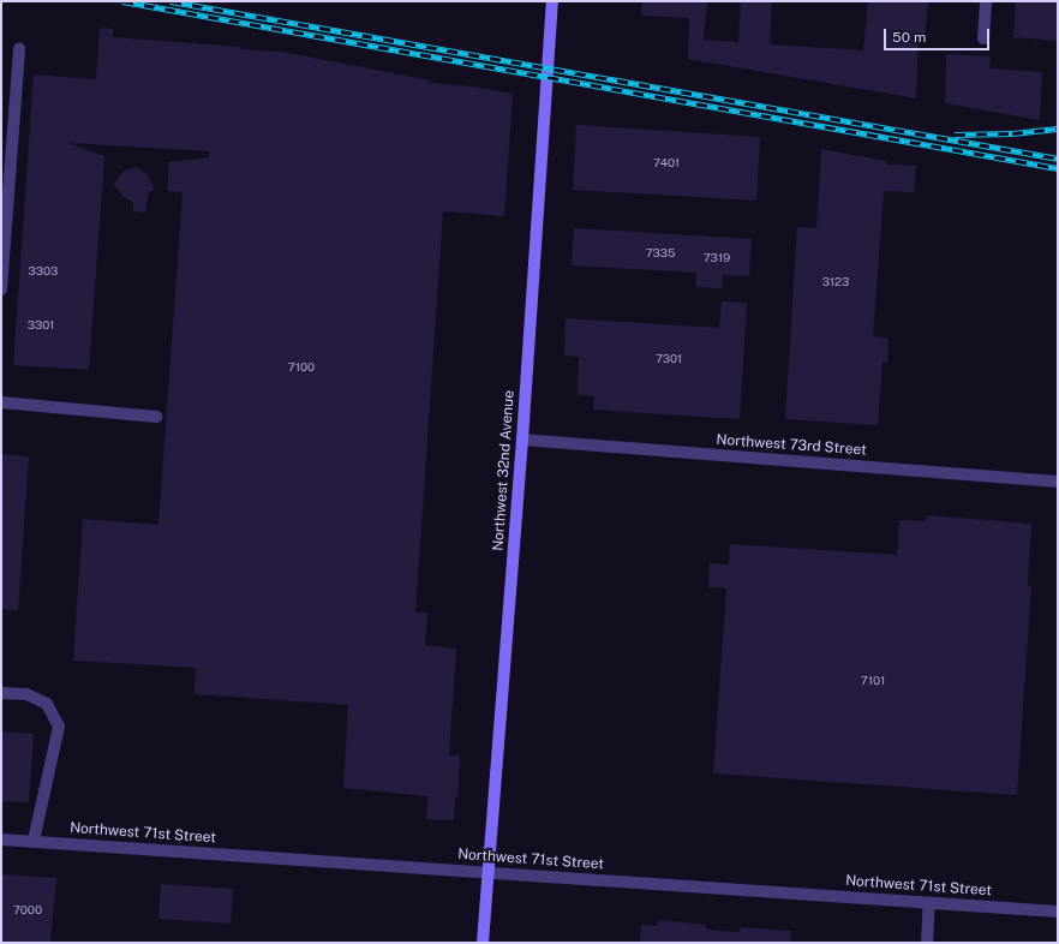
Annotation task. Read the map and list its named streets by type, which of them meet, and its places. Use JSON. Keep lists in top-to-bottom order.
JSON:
{
  "streets": {
    "main road": ["Northwest 32nd Avenue"],
    "street": ["Northwest 73rd Street", "Northwest 71st Street"]
  },
  "crossings": [
    ["Northwest 73rd Street", "Northwest 32nd Avenue"],
    ["Northwest 32nd Avenue", "Northwest 71st Street"]
  ],
  "house_numbers": [
    "7401",
    "7335",
    "7319",
    "3303",
    "3123",
    "3301",
    "7301",
    "7100",
    "7101",
    "7000"
  ],
  "scale_bar": "50 m"
}
